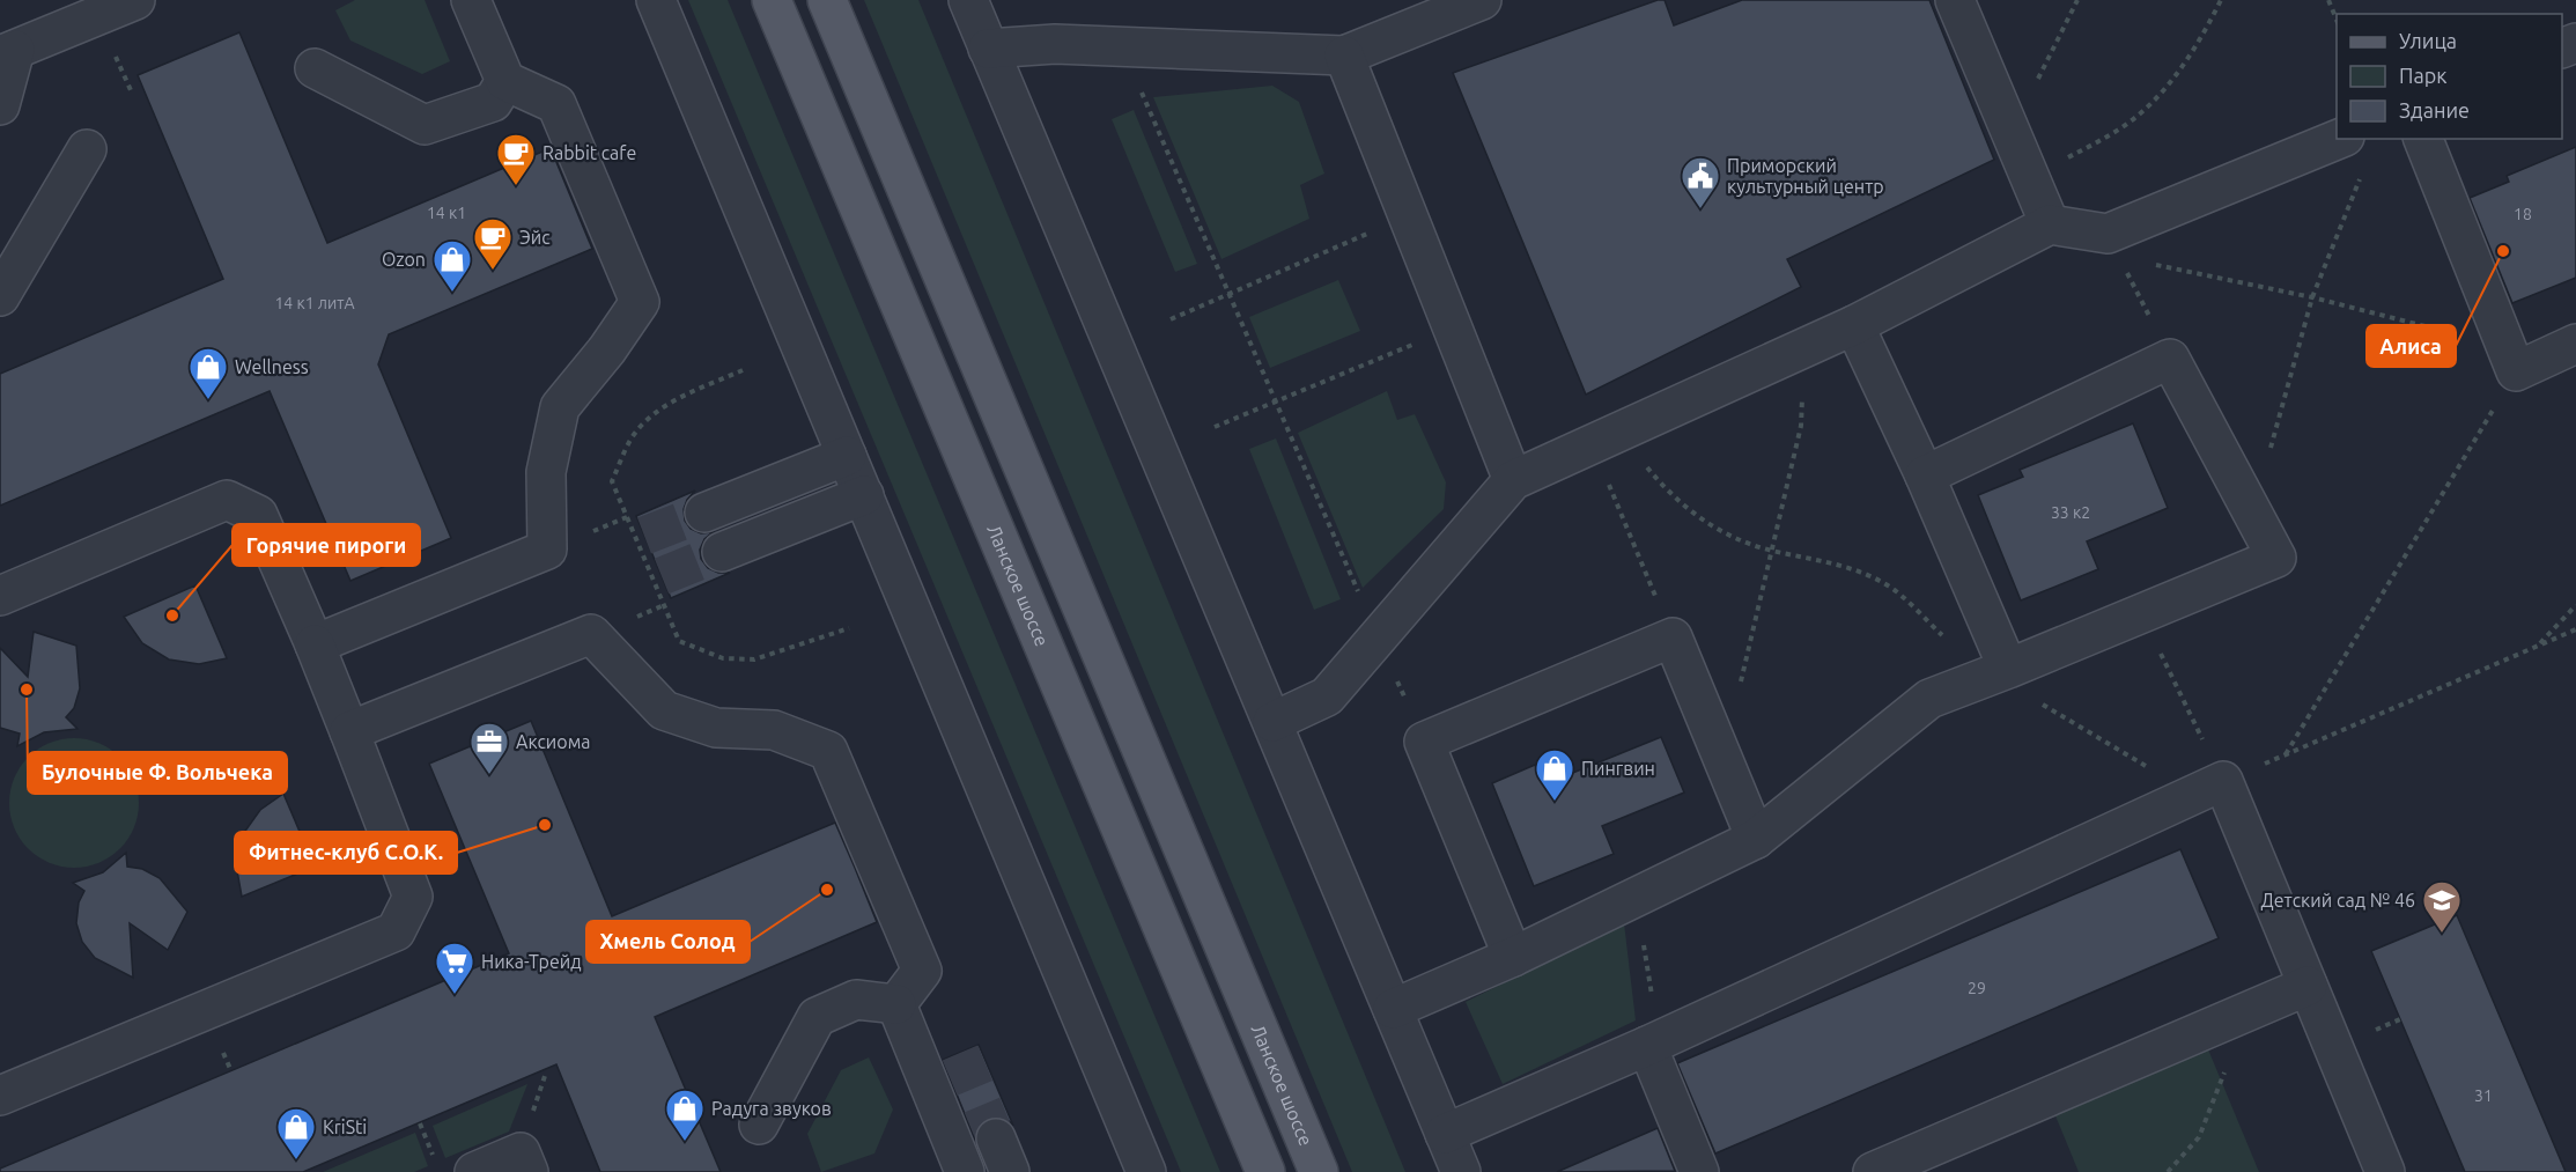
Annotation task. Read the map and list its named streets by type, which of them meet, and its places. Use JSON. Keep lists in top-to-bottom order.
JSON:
{
  "streets": {
    "main road": ["Ланское шоссе"]
  },
  "places": {
    "cafe": ["Rabbit cafe", "Эйс"],
    "public building": ["Приморский культурный центр"],
    "other": [
      "Алиса",
      "Горячие пироги",
      "Булочные Ф. Вольчека",
      "Фитнес-клуб С.О.К.",
      "Хмель Солод"
    ],
    "shop": [
      "Ozon",
      "Wellness",
      "Пингвин",
      "Радуга звуков",
      "KriSti"
    ],
    "office": ["Аксиома"],
    "school or university": ["Детский сад № 46"],
    "supermarket": ["Ника-Трейд"]
  },
  "house_numbers": [
    "14 к1",
    "18",
    "14 к1 литА",
    "33 к2",
    "29",
    "31"
  ],
  "legend": ["Улица", "Парк", "Здание"]
}
